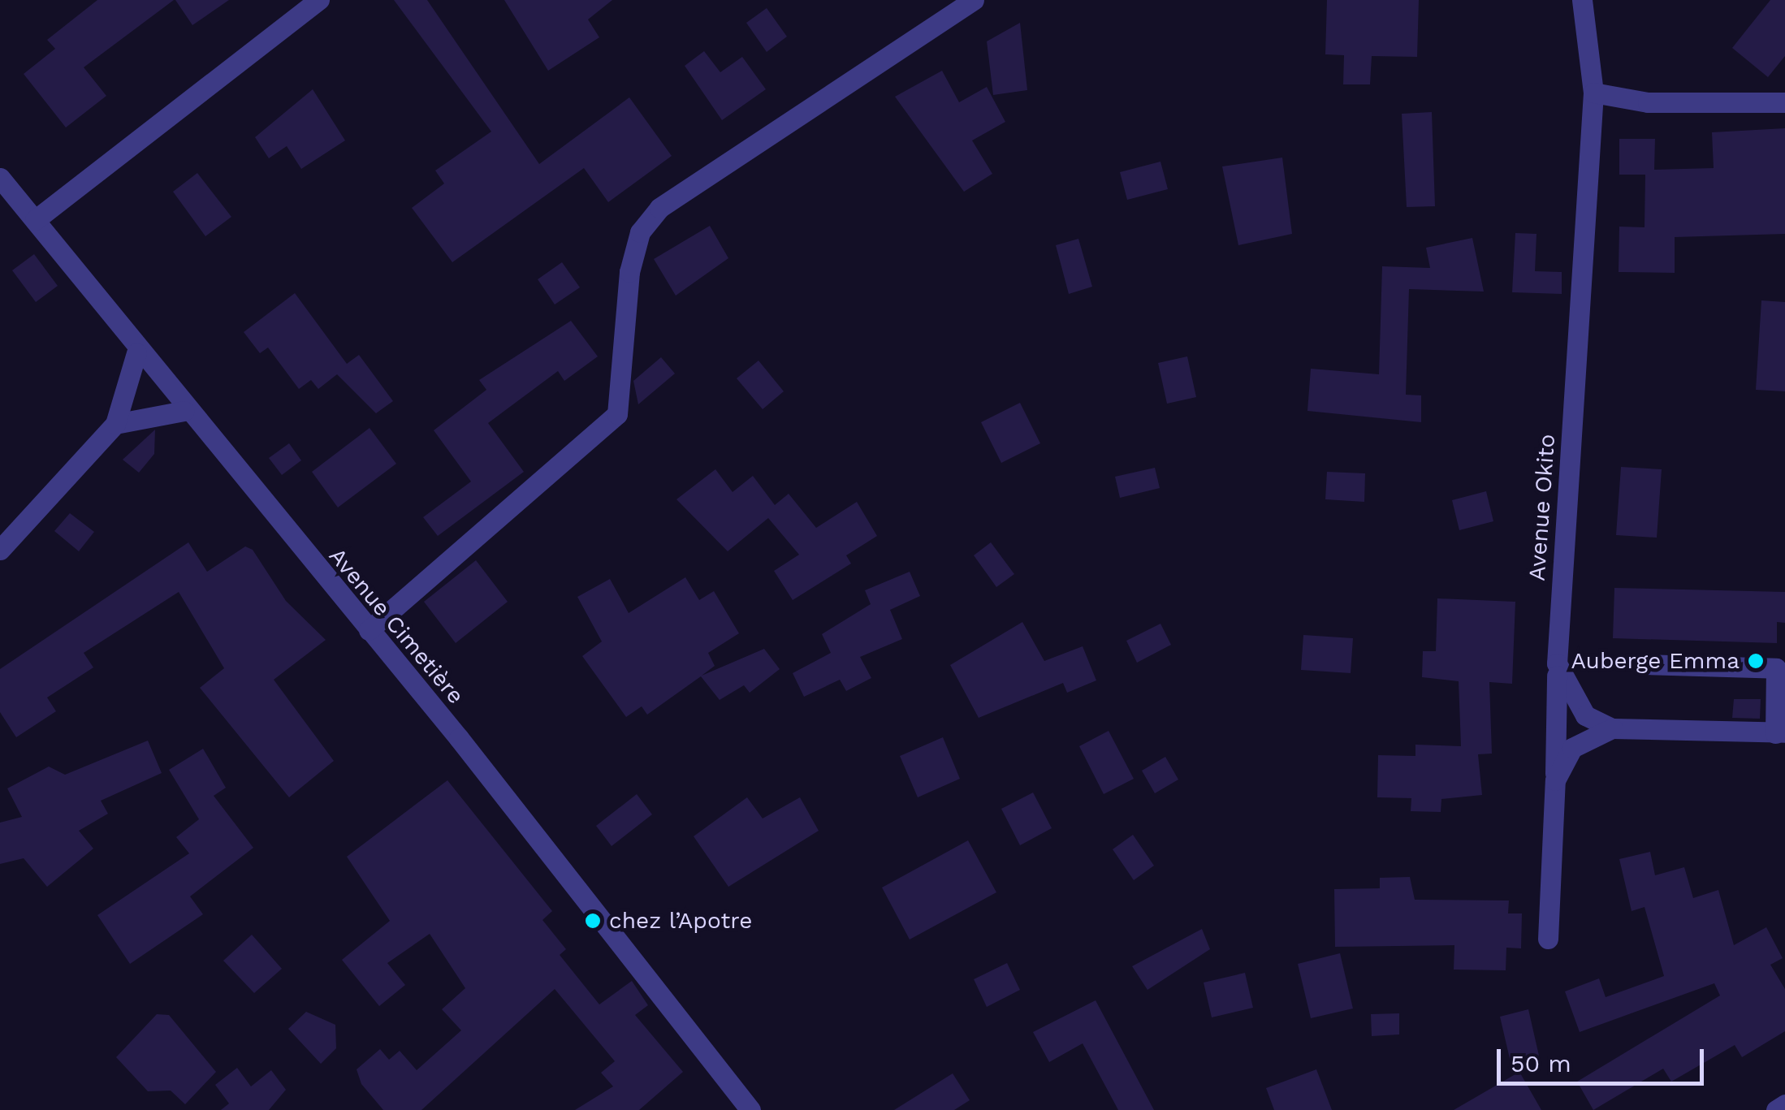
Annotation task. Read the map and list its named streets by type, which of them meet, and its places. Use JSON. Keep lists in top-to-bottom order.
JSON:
{
  "streets": {
    "street": ["Avenue Okito", "Avenue Cimetière"]
  },
  "places": ["Auberge Emma", "chez l’Apotre"],
  "scale_bar": "50 m"
}
